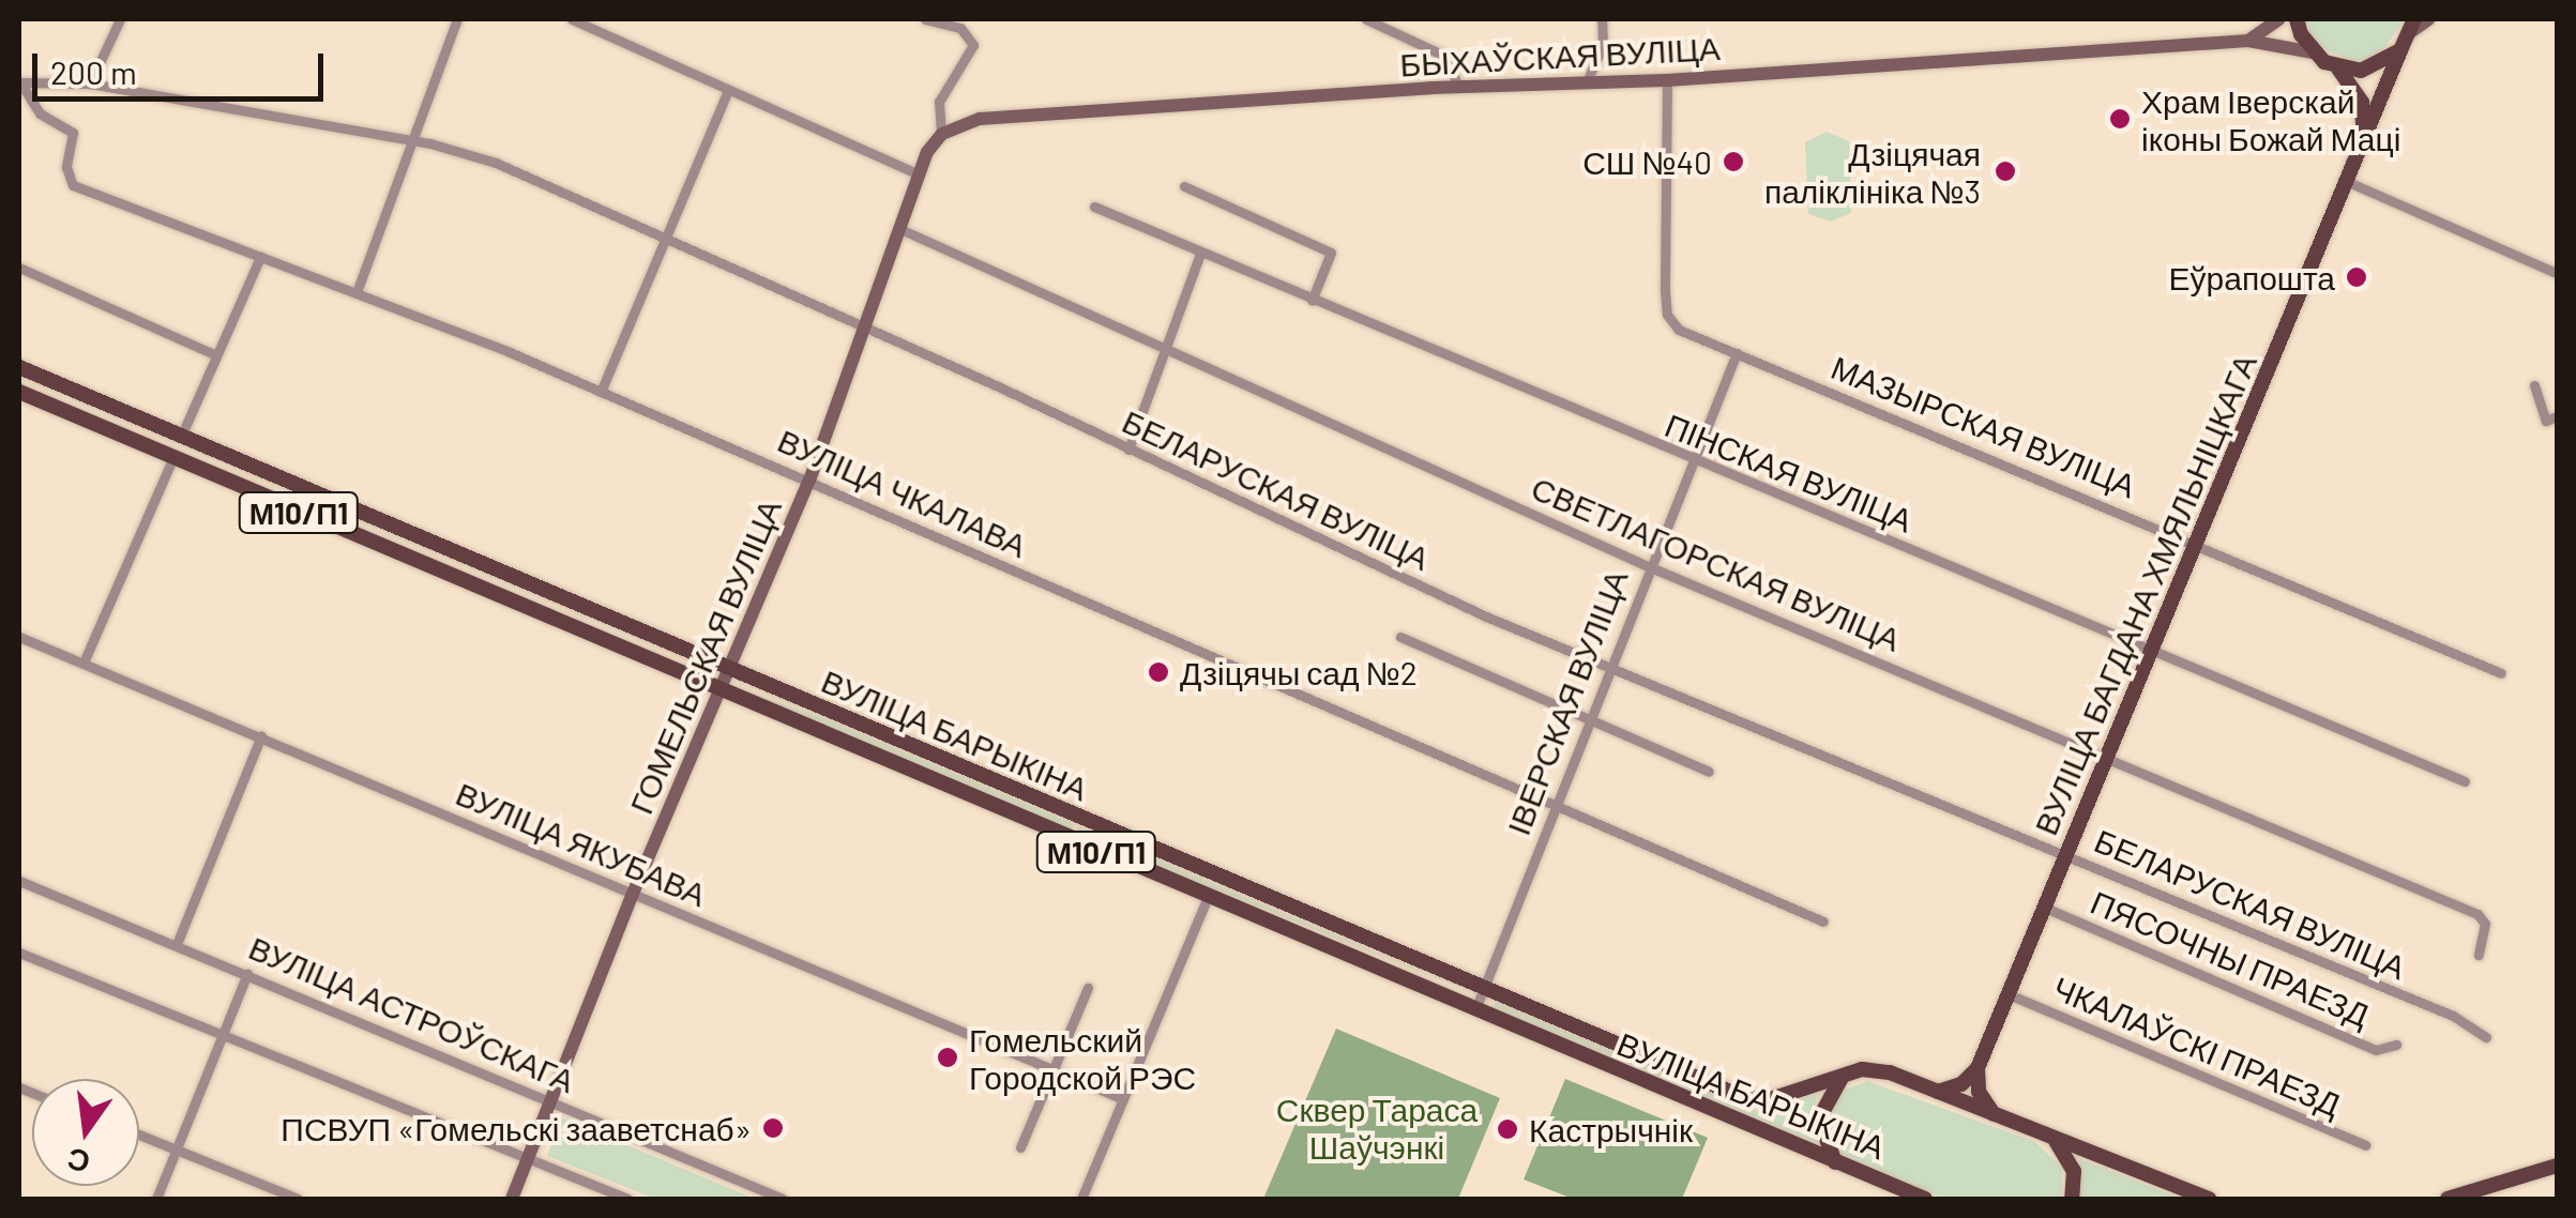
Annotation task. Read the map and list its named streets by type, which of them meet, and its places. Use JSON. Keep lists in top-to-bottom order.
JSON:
{
  "streets": {
    "main road": [
      "БЫХАЎСКАЯ ВУЛІЦА",
      "М10/П1",
      "ВУЛІЦА БАГДАНА ХМЯЛЬНІЦКАГА",
      "ГОМЕЛЬСКАЯ ВУЛІЦА",
      "ВУЛІЦА БАРЫКІНА"
    ],
    "street": [
      "МАЗЫРСКАЯ ВУЛІЦА",
      "ПІНСКАЯ ВУЛІЦА",
      "БЕЛАРУСКАЯ ВУЛІЦА",
      "ВУЛІЦА ЧКАЛАВА",
      "СВЕТЛАГОРСКАЯ ВУЛІЦА",
      "ІВЕРСКАЯ ВУЛІЦА",
      "ВУЛІЦА ЯКУБАВА",
      "ПЯСОЧНЫ ПРАЕЗД",
      "ВУЛІЦА АСТРОЎСКАГА",
      "ЧКАЛАЎСКІ ПРАЕЗД"
    ]
  },
  "crossings": [
    ["БЫХАЎСКАЯ ВУЛІЦА", "МАЗЫРСКАЯ ВУЛІЦА"],
    ["БЫХАЎСКАЯ ВУЛІЦА", "ГОМЕЛЬСКАЯ ВУЛІЦА"],
    ["МАЗЫРСКАЯ ВУЛІЦА", "ВУЛІЦА БАГДАНА ХМЯЛЬНІЦКАГА"],
    ["МАЗЫРСКАЯ ВУЛІЦА", "ІВЕРСКАЯ ВУЛІЦА"],
    ["ПІНСКАЯ ВУЛІЦА", "ВУЛІЦА БАГДАНА ХМЯЛЬНІЦКАГА"],
    ["ПІНСКАЯ ВУЛІЦА", "ІВЕРСКАЯ ВУЛІЦА"],
    ["БЕЛАРУСКАЯ ВУЛІЦА", "ВУЛІЦА ЧКАЛАВА"],
    ["БЕЛАРУСКАЯ ВУЛІЦА", "ВУЛІЦА БАГДАНА ХМЯЛЬНІЦКАГА"],
    ["БЕЛАРУСКАЯ ВУЛІЦА", "ГОМЕЛЬСКАЯ ВУЛІЦА"],
    ["БЕЛАРУСКАЯ ВУЛІЦА", "ІВЕРСКАЯ ВУЛІЦА"],
    ["ВУЛІЦА ЧКАЛАВА", "ГОМЕЛЬСКАЯ ВУЛІЦА"],
    ["ВУЛІЦА ЧКАЛАВА", "ІВЕРСКАЯ ВУЛІЦА"],
    ["М10/П1", "ВУЛІЦА БАРЫКІНА"],
    ["СВЕТЛАГОРСКАЯ ВУЛІЦА", "ВУЛІЦА БАГДАНА ХМЯЛЬНІЦКАГА"],
    ["СВЕТЛАГОРСКАЯ ВУЛІЦА", "ГОМЕЛЬСКАЯ ВУЛІЦА"],
    ["СВЕТЛАГОРСКАЯ ВУЛІЦА", "ІВЕРСКАЯ ВУЛІЦА"],
    ["ВУЛІЦА БАГДАНА ХМЯЛЬНІЦКАГА", "ПЯСОЧНЫ ПРАЕЗД"],
    ["ВУЛІЦА БАГДАНА ХМЯЛЬНІЦКАГА", "ЧКАЛАЎСКІ ПРАЕЗД"],
    ["ГОМЕЛЬСКАЯ ВУЛІЦА", "ВУЛІЦА БАРЫКІНА"],
    ["ГОМЕЛЬСКАЯ ВУЛІЦА", "ВУЛІЦА ЯКУБАВА"],
    ["ГОМЕЛЬСКАЯ ВУЛІЦА", "ВУЛІЦА АСТРОЎСКАГА"],
    ["ІВЕРСКАЯ ВУЛІЦА", "ВУЛІЦА БАРЫКІНА"]
  ],
  "parks": ["Сквер Тараса Шаўчэнкі"],
  "places": [
    "Храм Іверскай іконы Божай Маці",
    "СШ №40",
    "Дзіцячая паліклініка №3",
    "Еўрапошта",
    "Дзіцячы сад №2",
    "Гомельский Городской РЭС",
    "ПСВУП «Гомельскі зааветснаб»",
    "Кастрычнік"
  ],
  "scale_bar": "200 m",
  "north": "bottom"
}
